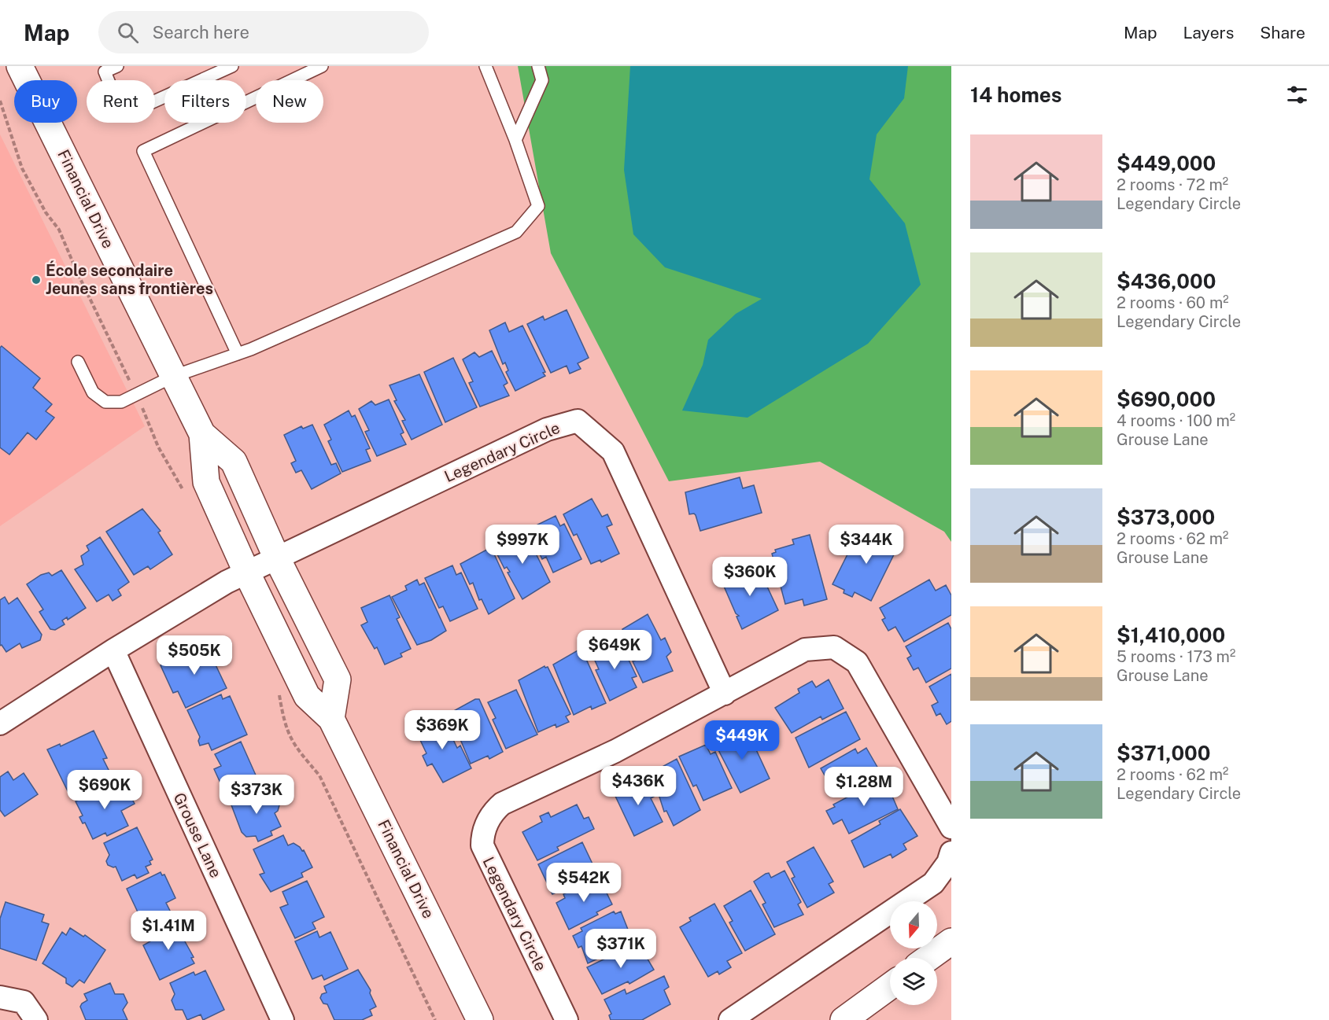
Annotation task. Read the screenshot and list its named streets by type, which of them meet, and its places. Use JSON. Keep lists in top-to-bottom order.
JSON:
{
  "streets": {
    "street": ["Financial Drive", "Legendary Circle", "Grouse Lane"]
  },
  "crossings": [
    ["Financial Drive", "Legendary Circle"]
  ],
  "places": ["École secondaire Jeunes sans frontières"],
  "north": "bottom",
  "page": {
    "header": "Map",
    "search": "Search here",
    "nav": ["Map", "Layers", "Share"],
    "heading": "14 homes",
    "chip": [
      "Buy",
      "Rent",
      "Filters",
      "New"
    ],
    "list": [
      {
        "name": "$449,000",
        "note": "2 rooms · 72 m² · Legendary Circle"
      },
      {
        "name": "$436,000",
        "note": "2 rooms · 60 m² · Legendary Circle"
      },
      {
        "name": "$690,000",
        "note": "4 rooms · 100 m² · Grouse Lane"
      },
      {
        "name": "$373,000",
        "note": "2 rooms · 62 m² · Grouse Lane"
      },
      {
        "name": "$1,410,000",
        "note": "5 rooms · 173 m² · Grouse Lane"
      },
      {
        "name": "$371,000",
        "note": "2 rooms · 62 m² · Legendary Circle"
      }
    ],
    "price": [
      "$997K",
      "$344K",
      "$360K",
      "$649K",
      "$505K",
      "$369K",
      "$449K",
      "$436K",
      "$1.28M",
      "$690K",
      "$373K",
      "$542K",
      "$1.41M",
      "$371K"
    ]
  }
}
